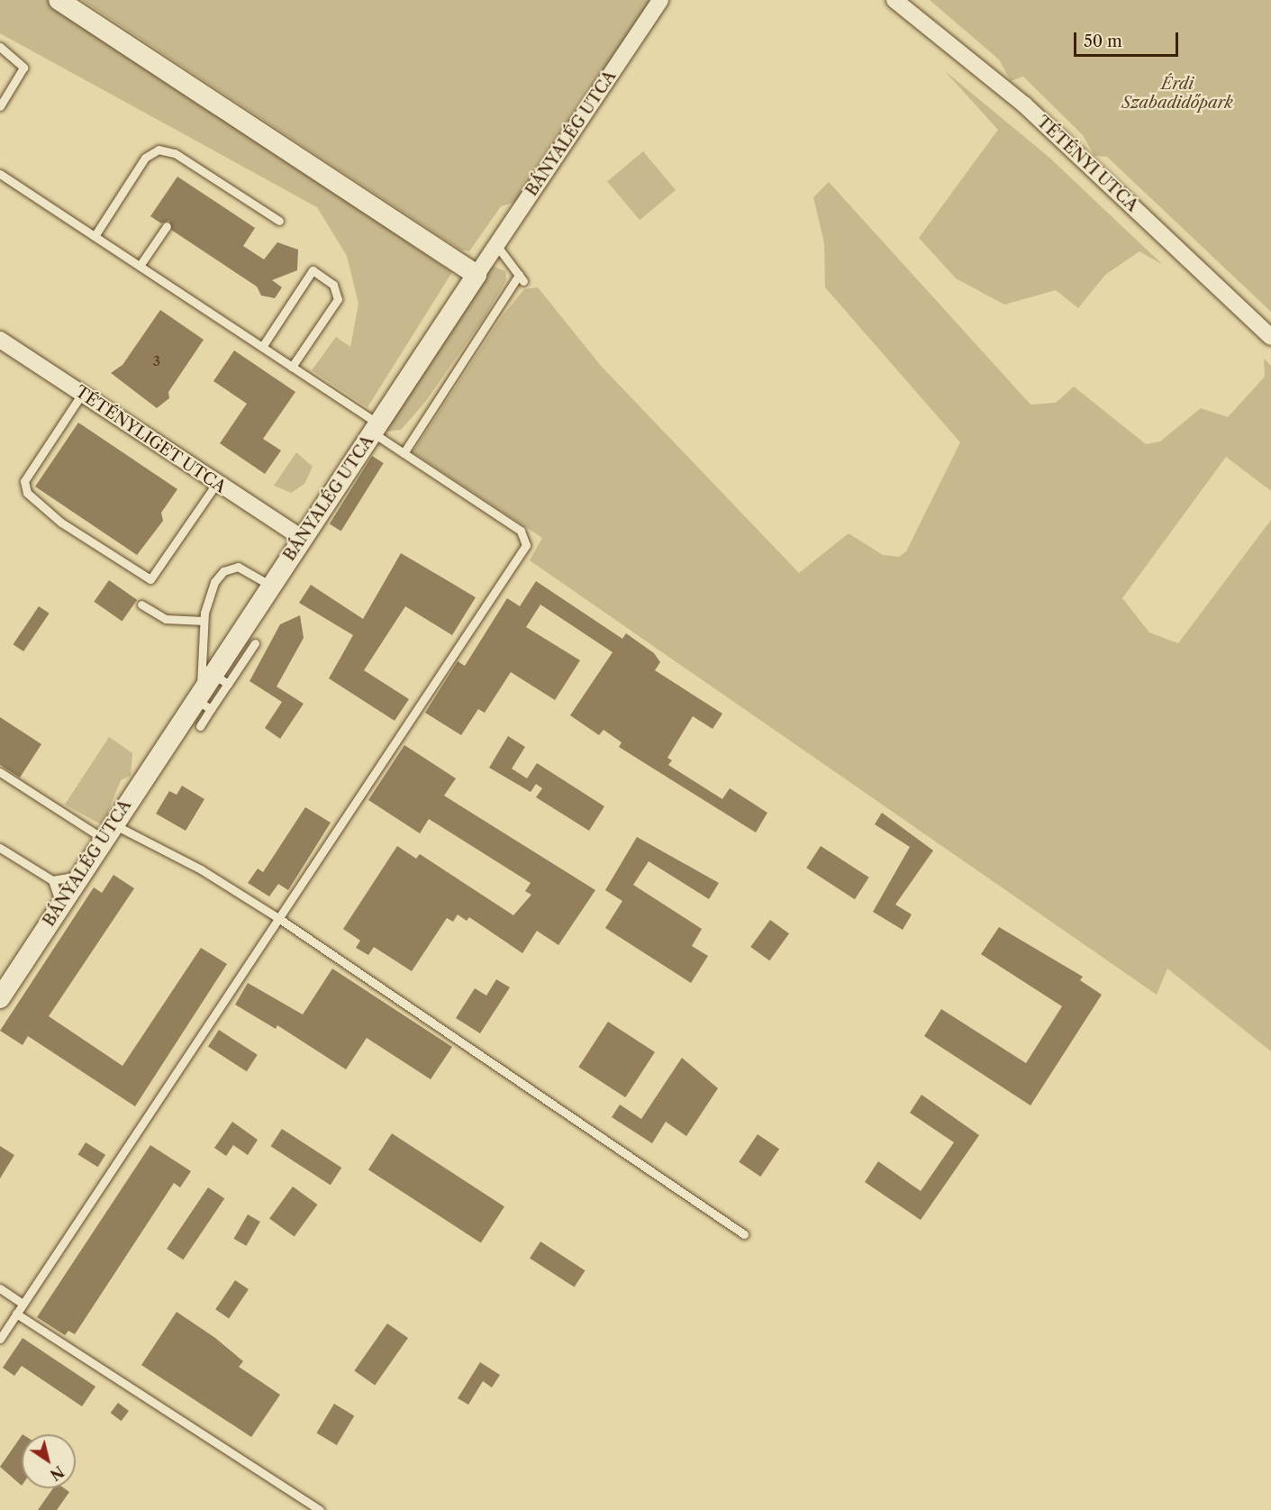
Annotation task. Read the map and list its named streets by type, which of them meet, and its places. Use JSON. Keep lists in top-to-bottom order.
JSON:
{
  "streets": {
    "street": ["BÁNYALÉG UTCA", "TÉTÉNYI UTCA", "TÉTÉNYLIGET UTCA"]
  },
  "crossings": [
    ["BÁNYALÉG UTCA", "TÉTÉNYLIGET UTCA"]
  ],
  "parks": ["Érdi Szabadidőpark"],
  "house_numbers": ["3"],
  "scale_bar": "50 m",
  "north": "bottom right"
}
